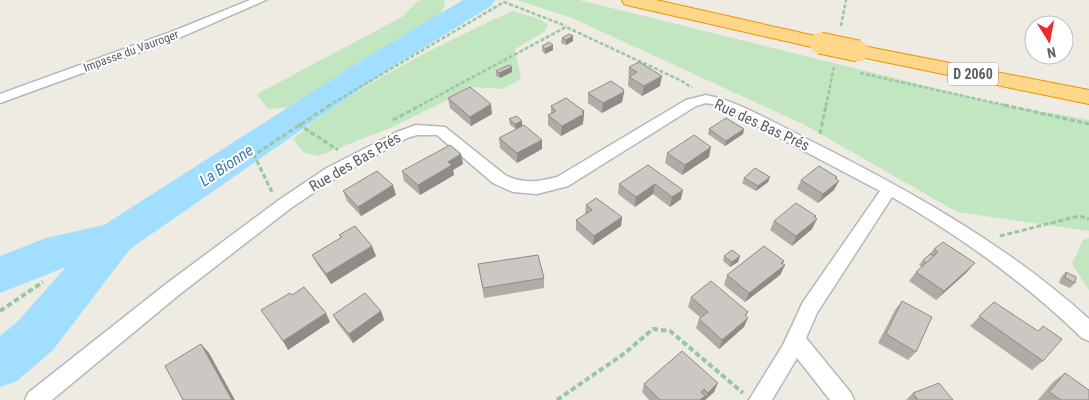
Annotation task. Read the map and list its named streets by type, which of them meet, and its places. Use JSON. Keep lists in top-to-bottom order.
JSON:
{
  "streets": {
    "highway": ["D 2060"],
    "street": ["Impasse du Vauroger", "Rue des Bas Prés"]
  },
  "water": ["La Bionne"],
  "north": "bottom"
}
